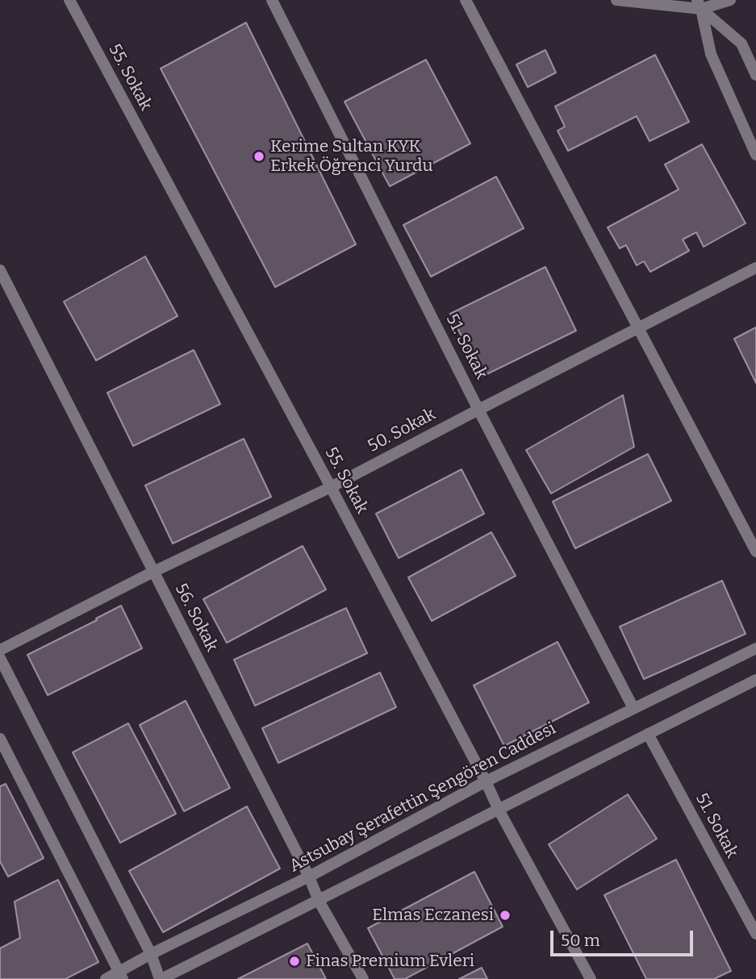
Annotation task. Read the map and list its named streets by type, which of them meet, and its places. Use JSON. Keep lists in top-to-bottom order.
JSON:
{
  "streets": {
    "street": [
      "55. Sokak",
      "51. Sokak",
      "50. Sokak",
      "56. Sokak",
      "Astsubay Şerafettin Şengören Caddesi"
    ]
  },
  "crossings": [
    ["55. Sokak", "50. Sokak"],
    ["55. Sokak", "Astsubay Şerafettin Şengören Caddesi"],
    ["51. Sokak", "50. Sokak"],
    ["51. Sokak", "Astsubay Şerafettin Şengören Caddesi"],
    ["50. Sokak", "56. Sokak"],
    ["56. Sokak", "Astsubay Şerafettin Şengören Caddesi"]
  ],
  "places": ["Kerime Sultan KYK Erkek Öğrenci Yurdu", "Elmas Eczanesi", "Finas Premium Evleri"],
  "scale_bar": "50 m"
}
